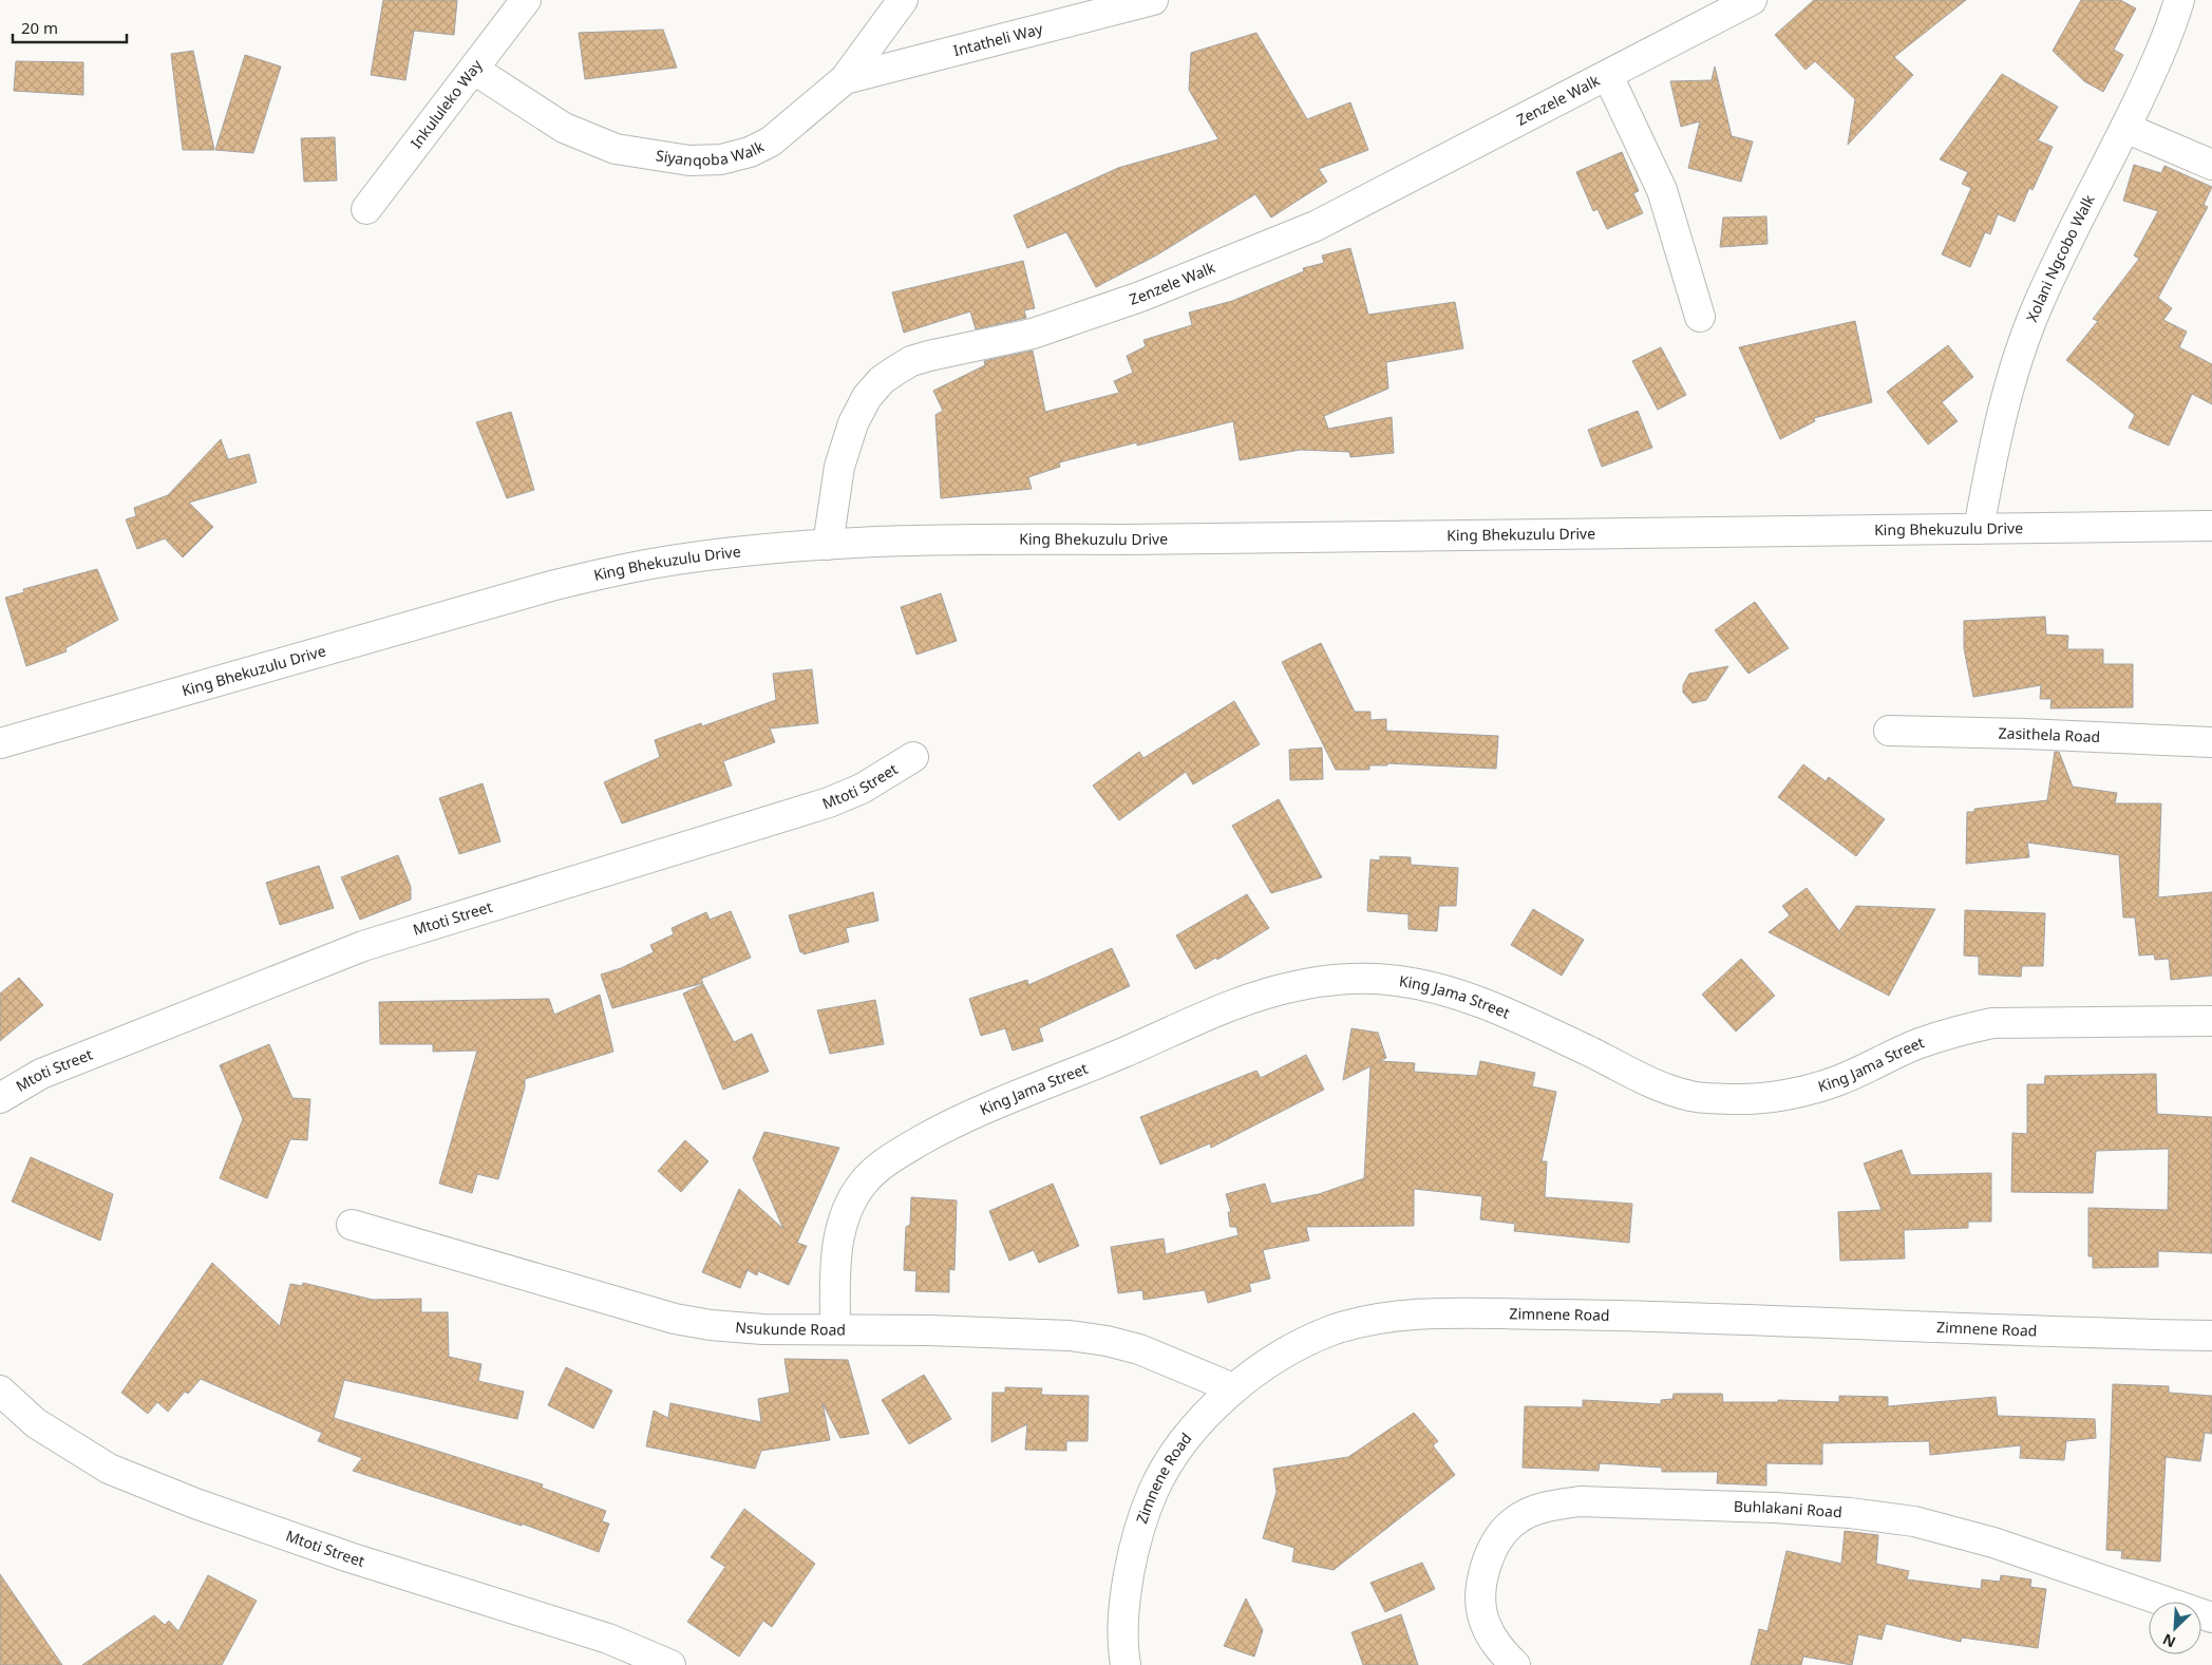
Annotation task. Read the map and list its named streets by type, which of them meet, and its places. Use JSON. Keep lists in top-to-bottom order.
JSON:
{
  "streets": {
    "street": [
      "Intatheli Way",
      "Zenzele Walk",
      "Inkululeko Way",
      "Siyanqoba Walk",
      "Xolani Ngcobo Walk",
      "King Bhekuzulu Drive",
      "Zasithela Road",
      "Mtoti Street",
      "King Jama Street",
      "Zimnene Road",
      "Nsukunde Road",
      "Buhlakani Road"
    ]
  },
  "crossings": [
    ["Intatheli Way", "Siyanqoba Walk"],
    ["Zenzele Walk", "King Bhekuzulu Drive"],
    ["Inkululeko Way", "Siyanqoba Walk"],
    ["Xolani Ngcobo Walk", "King Bhekuzulu Drive"],
    ["King Jama Street", "Nsukunde Road"],
    ["Zimnene Road", "Nsukunde Road"]
  ],
  "scale_bar": "20 m",
  "north": "bottom left"
}
